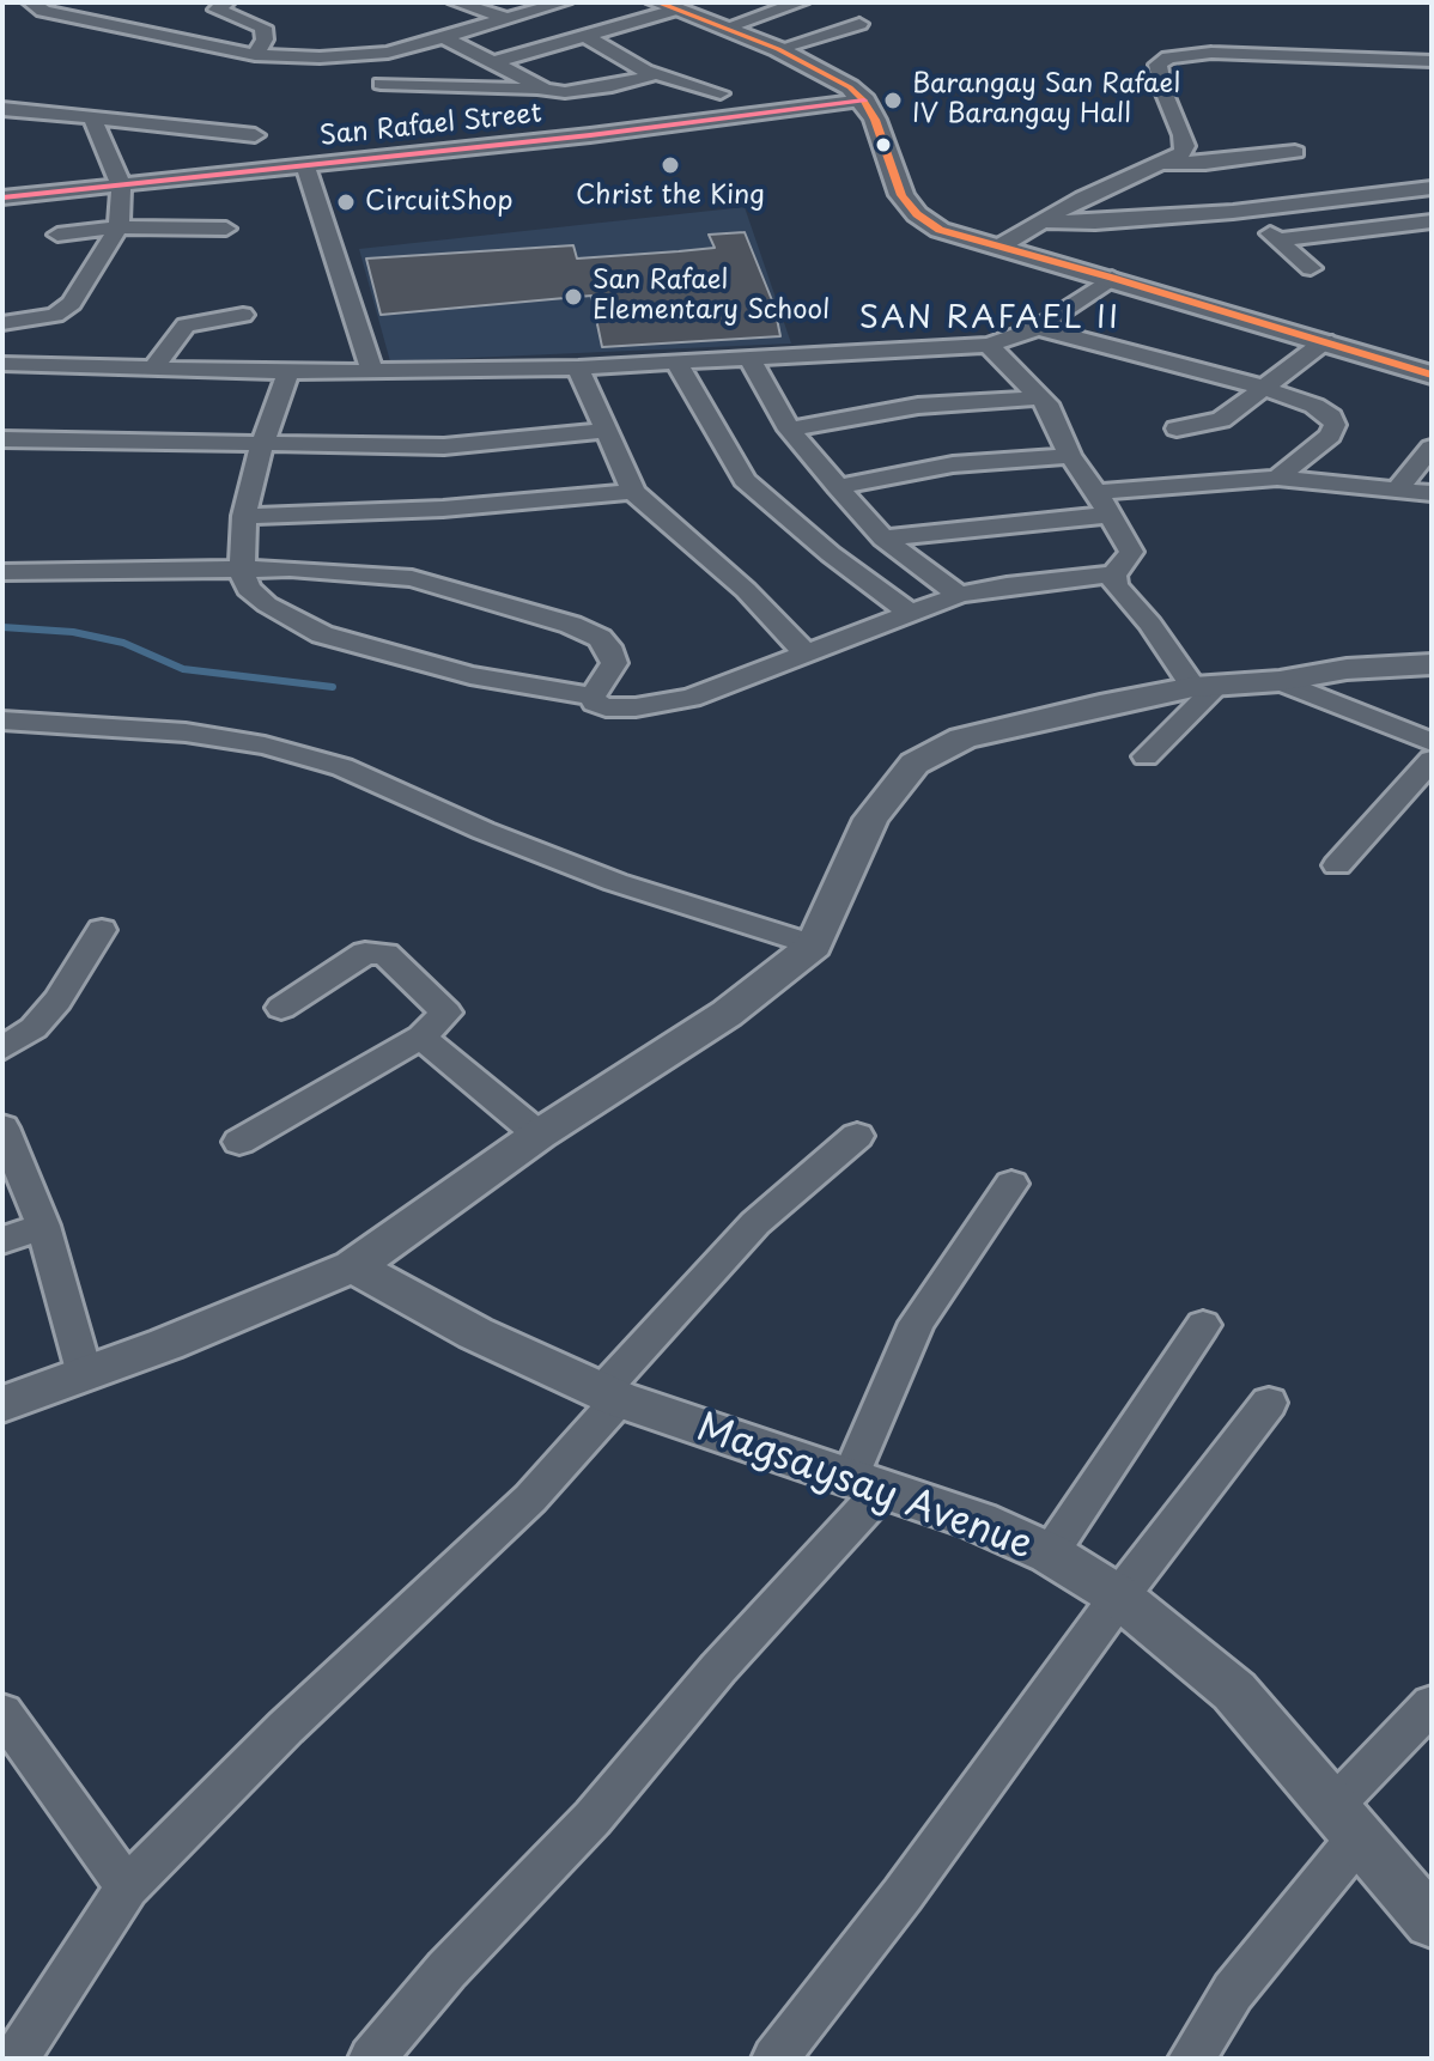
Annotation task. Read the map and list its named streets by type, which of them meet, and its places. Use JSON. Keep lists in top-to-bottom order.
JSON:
{
  "streets": {
    "street": ["San Rafael Street", "Magsaysay Avenue"]
  },
  "districts": ["SAN RAFAEL II"],
  "places": [
    "Barangay San Rafael IV Barangay Hall",
    "Christ the King",
    "CircuitShop",
    "San Rafael Elementary School"
  ]
}
